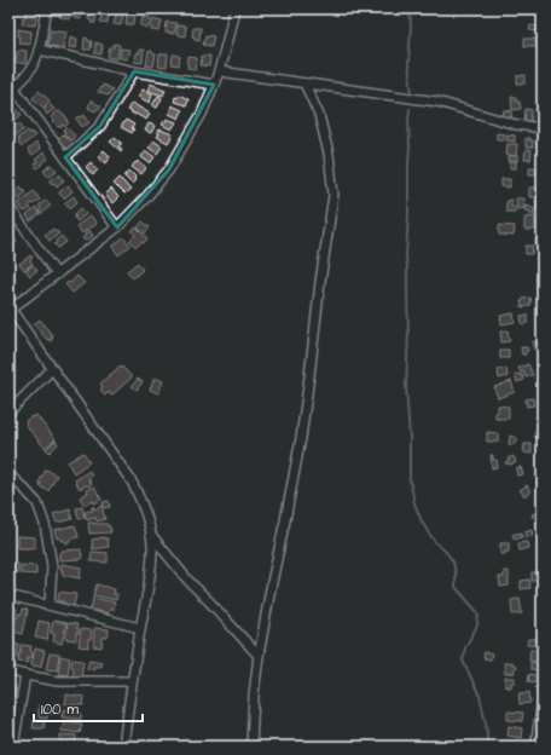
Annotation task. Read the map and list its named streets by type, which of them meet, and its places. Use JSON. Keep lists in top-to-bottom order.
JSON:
{
  "scale_bar": "100 m"
}
